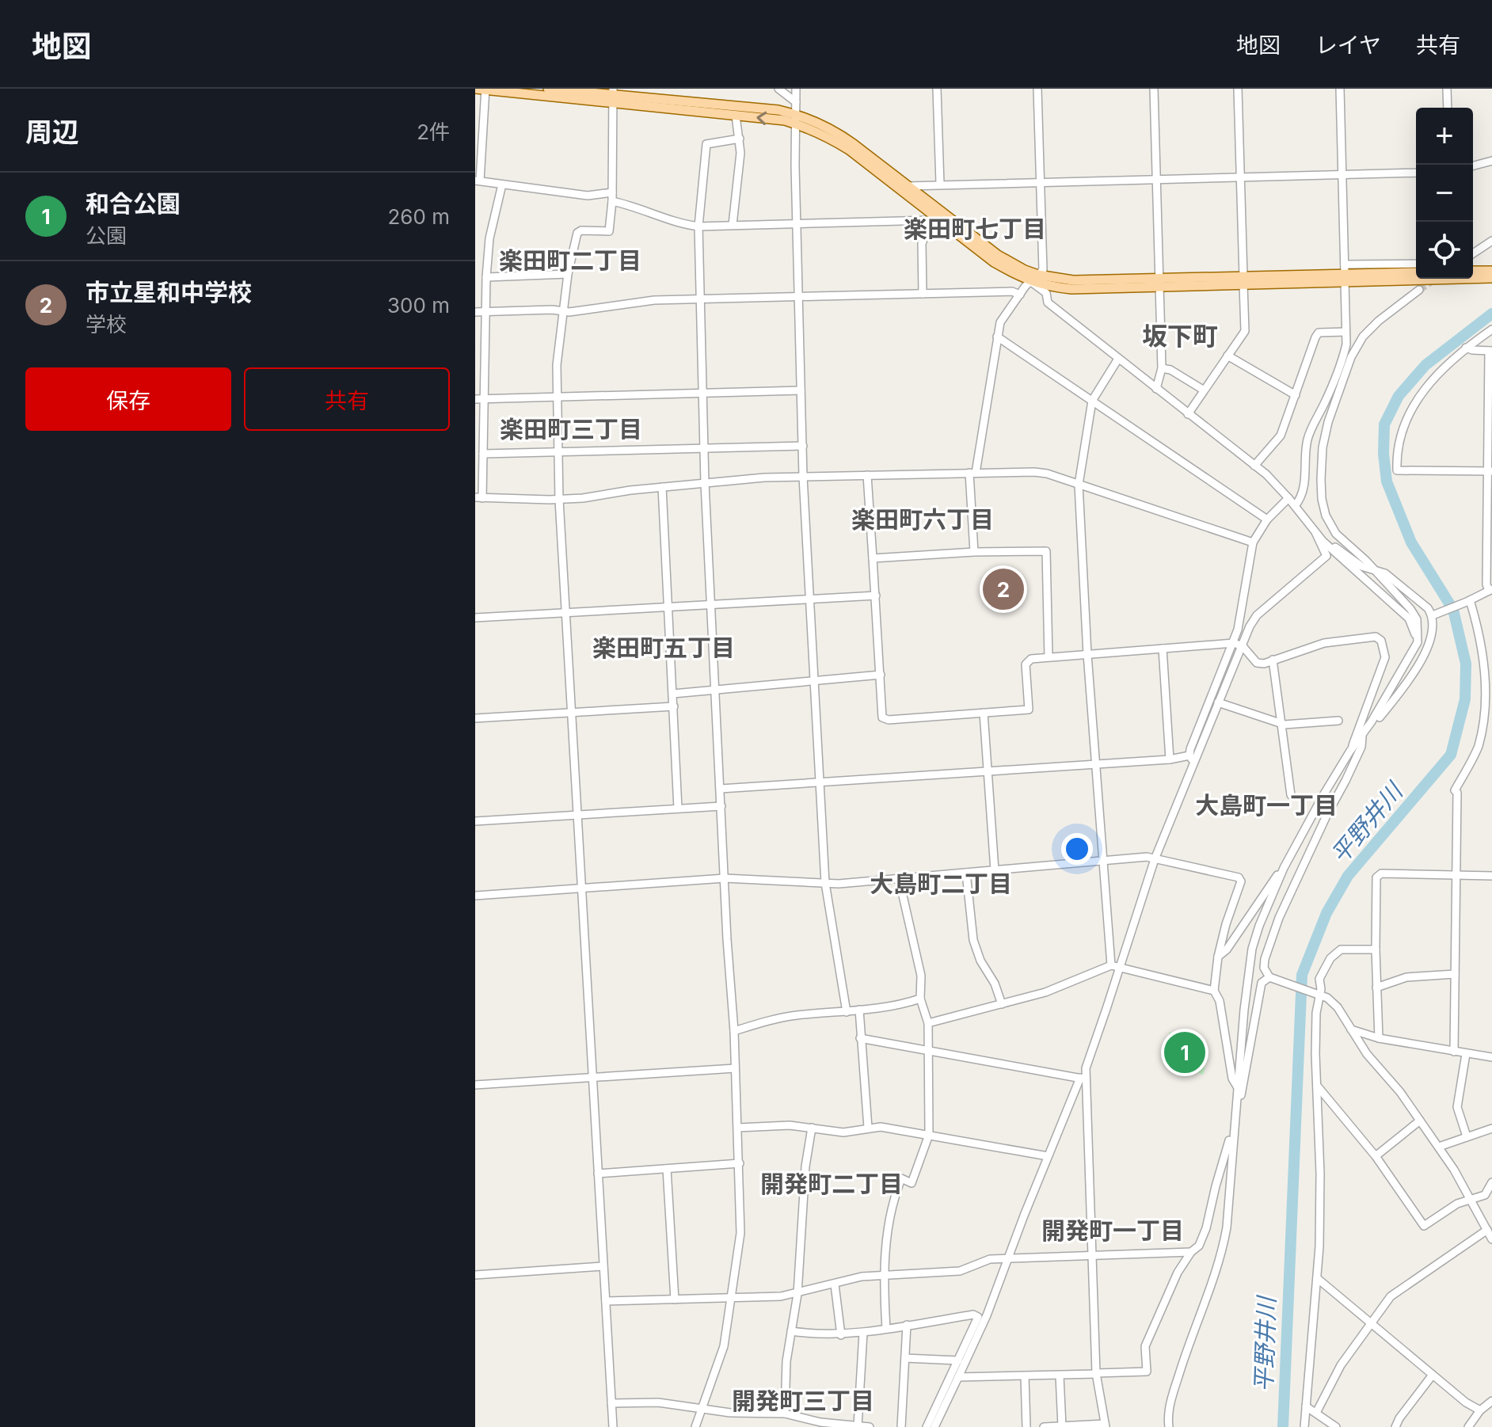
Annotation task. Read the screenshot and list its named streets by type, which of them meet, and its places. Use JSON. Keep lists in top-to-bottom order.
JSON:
{
  "districts": [
    "楽田町七丁目",
    "楽田町二丁目",
    "坂下町",
    "楽田町三丁目",
    "楽田町六丁目",
    "楽田町五丁目",
    "大島町一丁目",
    "大島町二丁目",
    "開発町二丁目",
    "開発町一丁目",
    "開発町三丁目"
  ],
  "water": ["平野井川"],
  "page": {
    "header": "地図",
    "nav": ["地図", "レイヤ", "共有"],
    "heading": ["周辺", "2件"],
    "map_buttons": ["+", "−"],
    "list": [
      {
        "mark": "1",
        "name": "和合公園",
        "note": "公園",
        "value": "260 m"
      },
      {
        "mark": "2",
        "name": "市立星和中学校",
        "note": "学校",
        "value": "300 m"
      }
    ],
    "buttons": ["保存", "共有"],
    "pins": ["2", "1"]
  }
}
